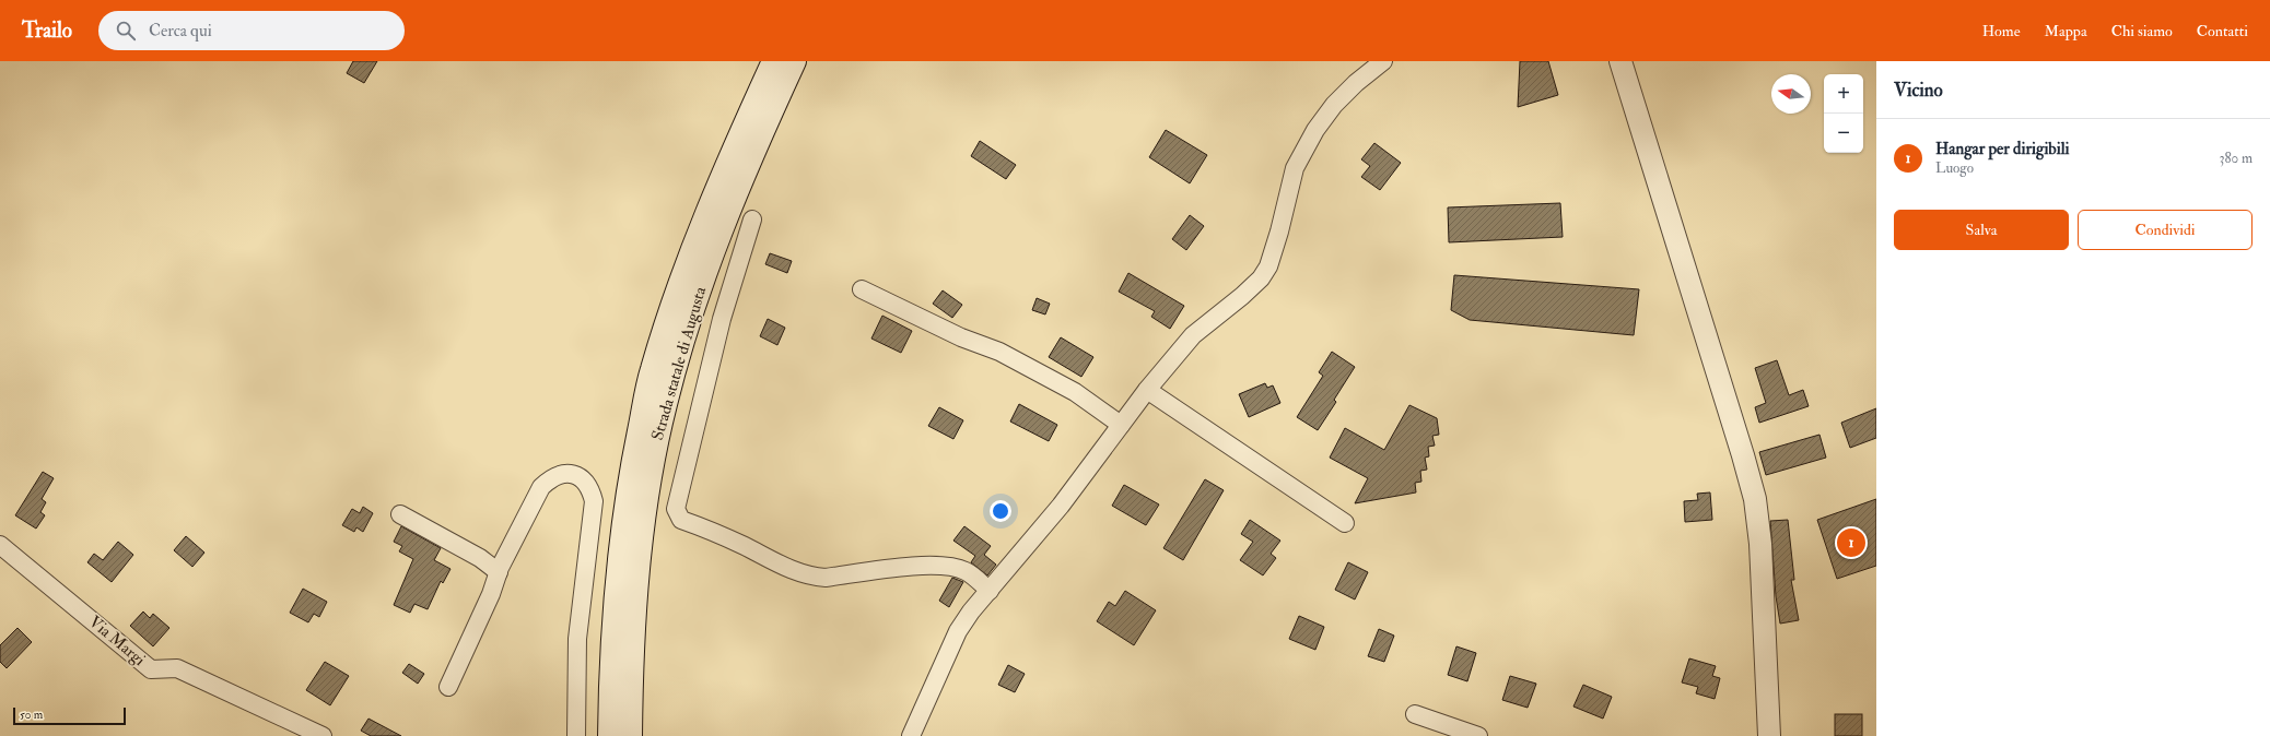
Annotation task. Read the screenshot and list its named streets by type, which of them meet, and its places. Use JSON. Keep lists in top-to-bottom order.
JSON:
{
  "streets": {
    "main road": ["Strada statale di Augusta"],
    "street": ["Via Margi"]
  },
  "scale_bar": "50 m",
  "north": "left",
  "page": {
    "header": "Trailo",
    "search": "Cerca qui",
    "nav": [
      "Home",
      "Mappa",
      "Chi siamo",
      "Contatti"
    ],
    "heading": "Vicino",
    "map_buttons": ["+", "−"],
    "list": [
      {
        "mark": "1",
        "name": "Hangar per dirigibili",
        "note": "Luogo",
        "value": "380 m"
      }
    ],
    "buttons": ["Salva", "Condividi"],
    "pins": "1",
    "scale": "50 m"
  }
}
